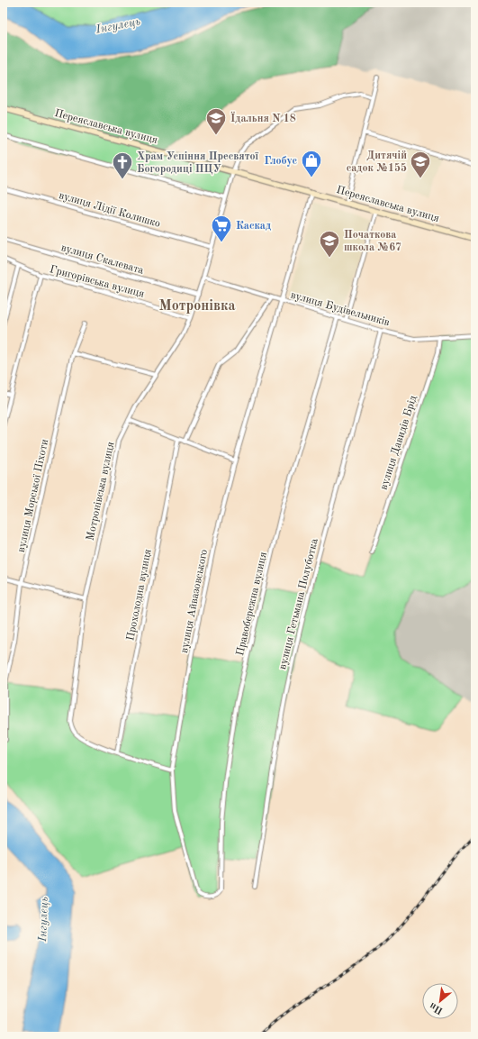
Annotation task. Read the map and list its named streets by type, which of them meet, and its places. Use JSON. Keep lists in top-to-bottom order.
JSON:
{
  "streets": {
    "street": [
      "Переяславська вулиця",
      "вулиця Лідії Колишко",
      "вулиця Скалевата",
      "Григорівська вулиця",
      "вулиця Будівельників",
      "вулиця Давидів Брід",
      "Мотронівська вулиця",
      "вулиця Морської Піхоти",
      "Прохолодна вулиця",
      "вулиця Айвазовського",
      "Правобережна вулиця",
      "вулиця Гетьмана Полуботка"
    ]
  },
  "crossings": [
    ["Переяславська вулиця", "Мотронівська вулиця"],
    ["Переяславська вулиця", "вулиця Айвазовського"],
    ["вулиця Лідії Колишко", "Мотронівська вулиця"],
    ["вулиця Скалевата", "Мотронівська вулиця"],
    ["Григорівська вулиця", "Мотронівська вулиця"],
    ["вулиця Будівельників", "вулиця Давидів Брід"],
    ["вулиця Будівельників", "Мотронівська вулиця"],
    ["вулиця Будівельників", "вулиця Айвазовського"],
    ["вулиця Будівельників", "Правобережна вулиця"],
    ["вулиця Будівельників", "вулиця Гетьмана Полуботка"],
    ["Мотронівська вулиця", "Прохолодна вулиця"],
    ["Мотронівська вулиця", "вулиця Айвазовського"],
    ["вулиця Айвазовського", "Правобережна вулиця"]
  ],
  "districts": ["Мотронівка"],
  "water": ["Інгулець"],
  "places": {
    "school or university": ["Їдальня N 18", "Дитячій садок №155", "Початкова школа №67"],
    "shop": ["Глобус"],
    "church": ["Храм Успіння Пресвятої Богородиці ПЦУ"],
    "supermarket": ["Каскад"]
  },
  "north": "bottom left"
}
